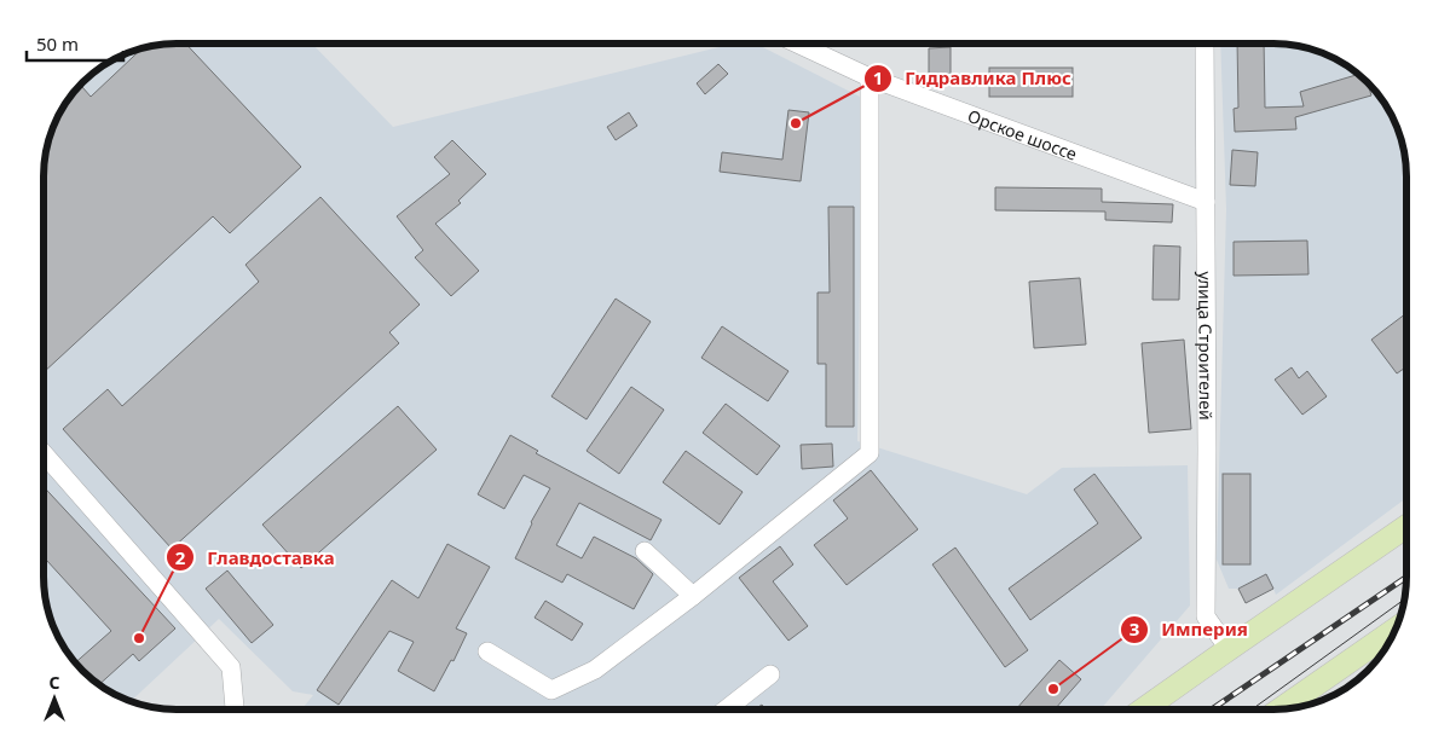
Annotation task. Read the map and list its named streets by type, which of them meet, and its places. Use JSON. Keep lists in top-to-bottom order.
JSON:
{
  "streets": {
    "street": ["Орское шоссе", "улица Строителей"]
  },
  "crossings": [
    ["Орское шоссе", "улица Строителей"]
  ],
  "places": ["Гидравлика Плюс", "Главдоставка", "Империя"],
  "scale_bar": "50 m",
  "north": "top"
}
